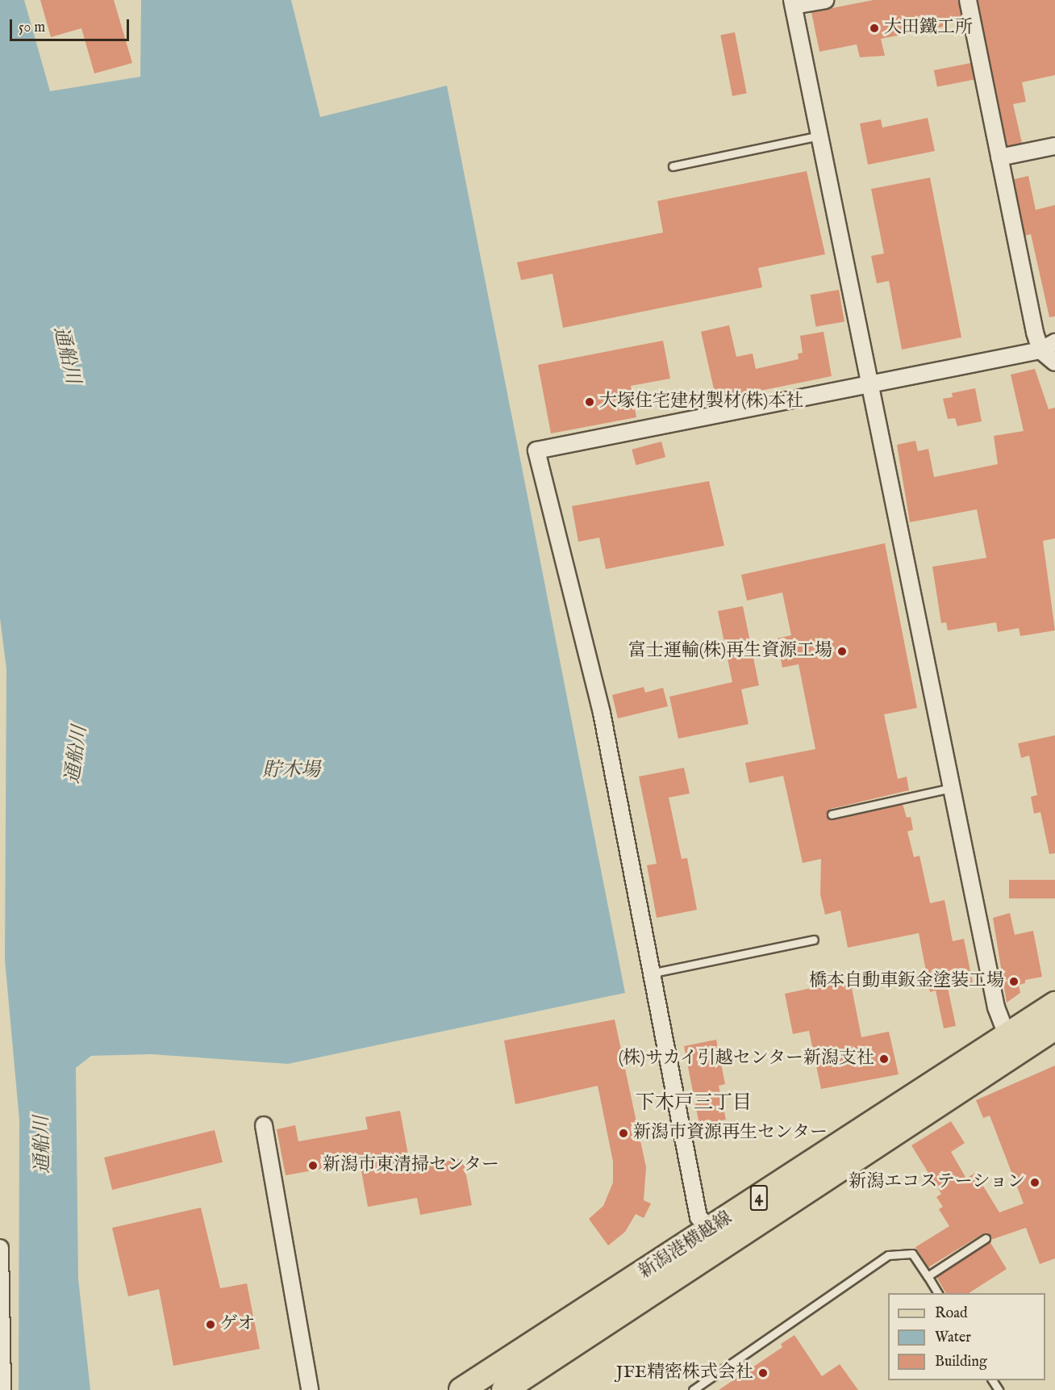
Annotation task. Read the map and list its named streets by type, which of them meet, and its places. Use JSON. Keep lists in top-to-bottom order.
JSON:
{
  "streets": {
    "main road": ["4", "新潟港横越線"]
  },
  "districts": ["下木戸三丁目"],
  "water": ["通船川", "貯木場"],
  "places": [
    "大田鐵工所",
    "大塚住宅建材製材(株)本社",
    "富士運輸(株)再生資源工場",
    "橋本自動車鈑金塗装工場",
    "(株)サカイ引越センター新潟支社",
    "新潟市資源再生センター",
    "新潟市東清掃センター",
    "新潟エコステーション",
    "ゲオ",
    "JFE精密株式会社"
  ],
  "legend": ["Road", "Water", "Building"],
  "scale_bar": "50 m"
}
